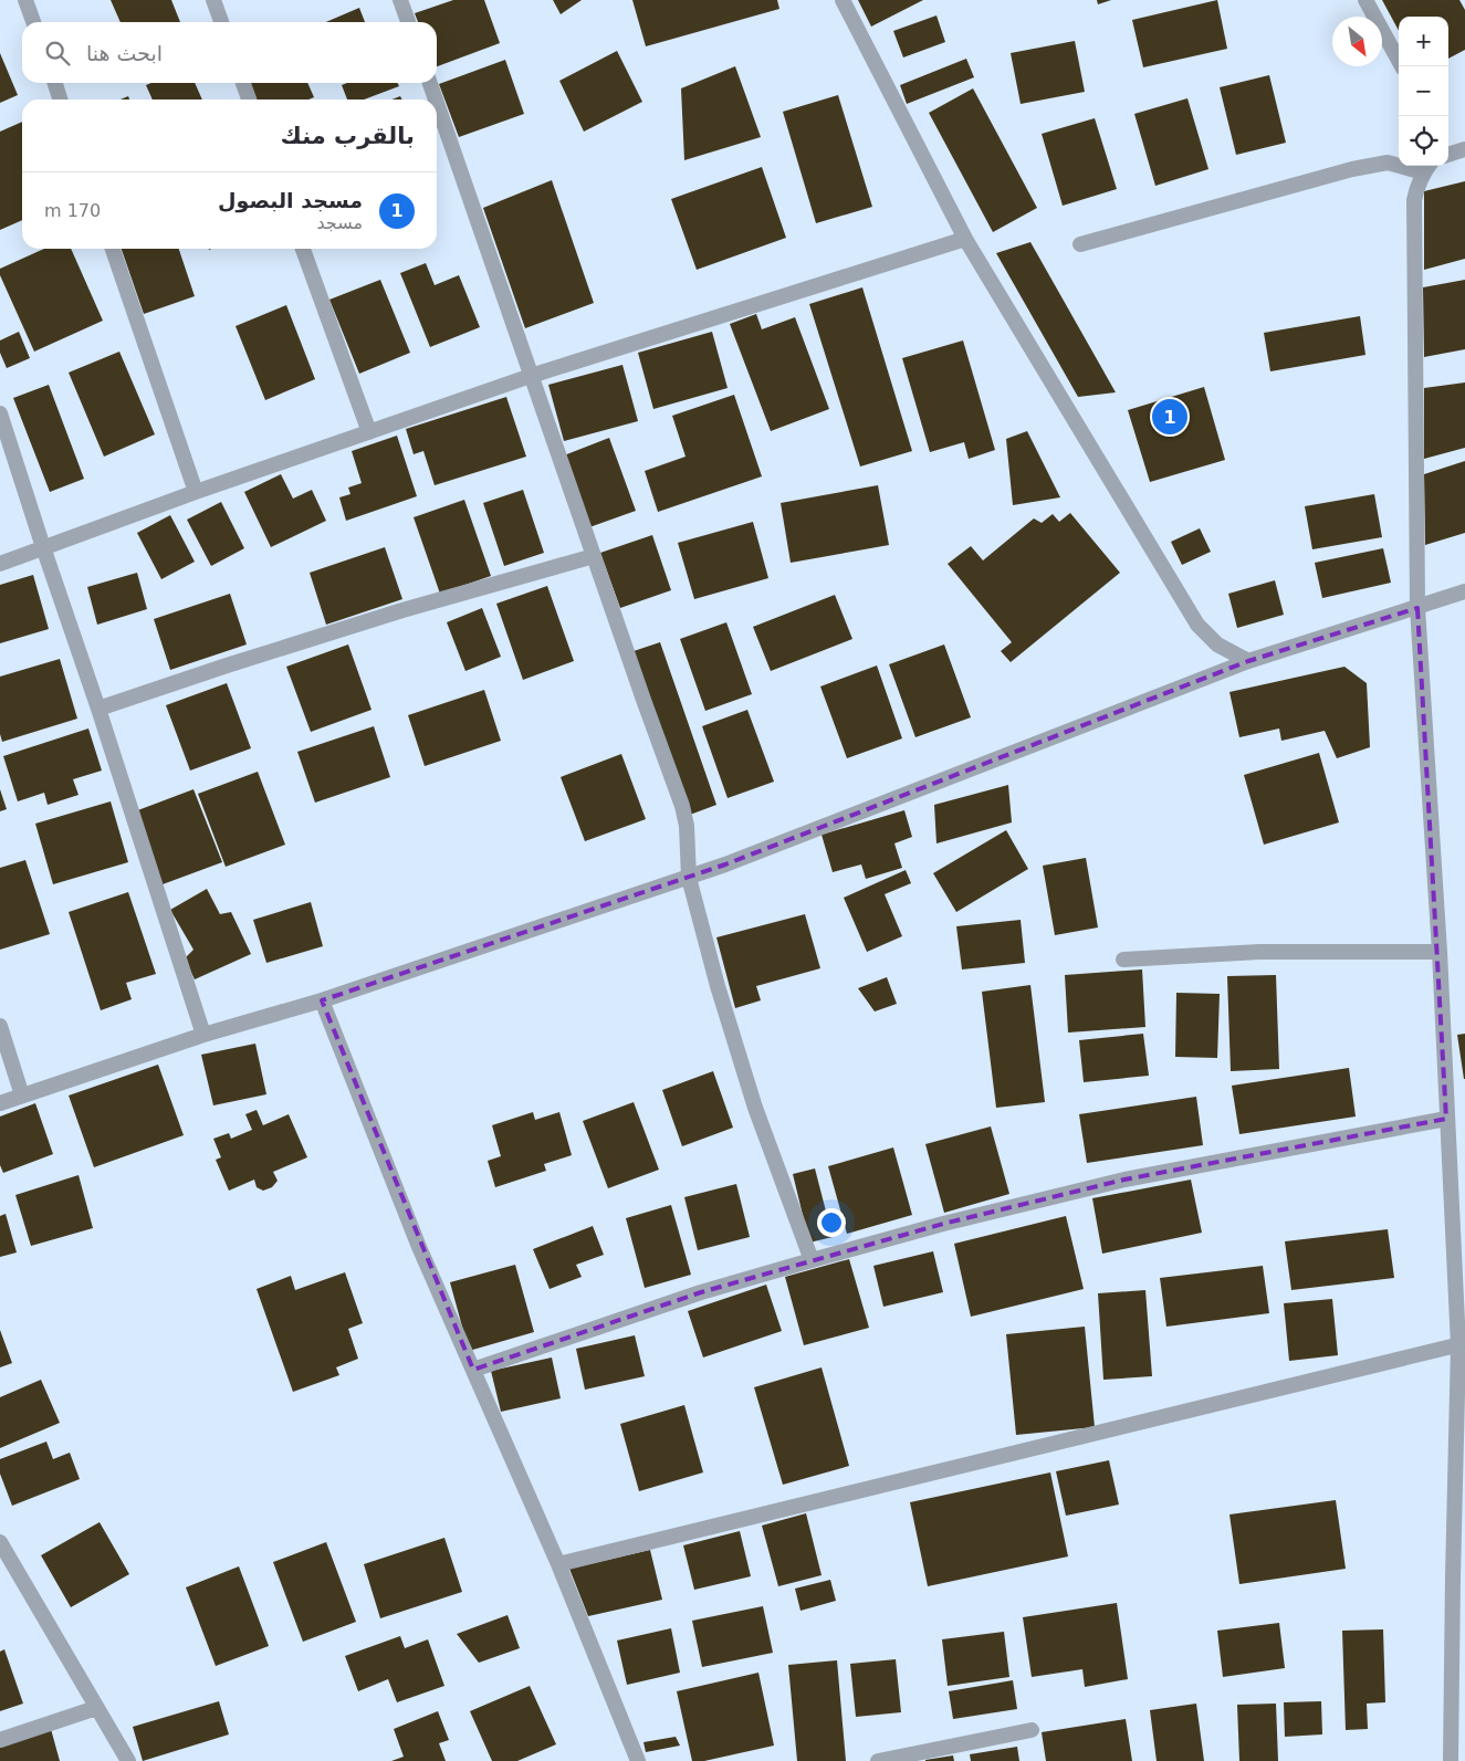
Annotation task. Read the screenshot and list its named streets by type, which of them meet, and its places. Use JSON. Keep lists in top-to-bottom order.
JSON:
{
  "north": "bottom right",
  "page": {
    "map_buttons": ["+", "−"],
    "search": "ابحث هنا",
    "heading": "بالقرب منك",
    "list": [
      {
        "mark": "1",
        "name": "مسجد البصول",
        "note": "مسجد",
        "value": "170 m"
      }
    ],
    "pins": "1"
  }
}
